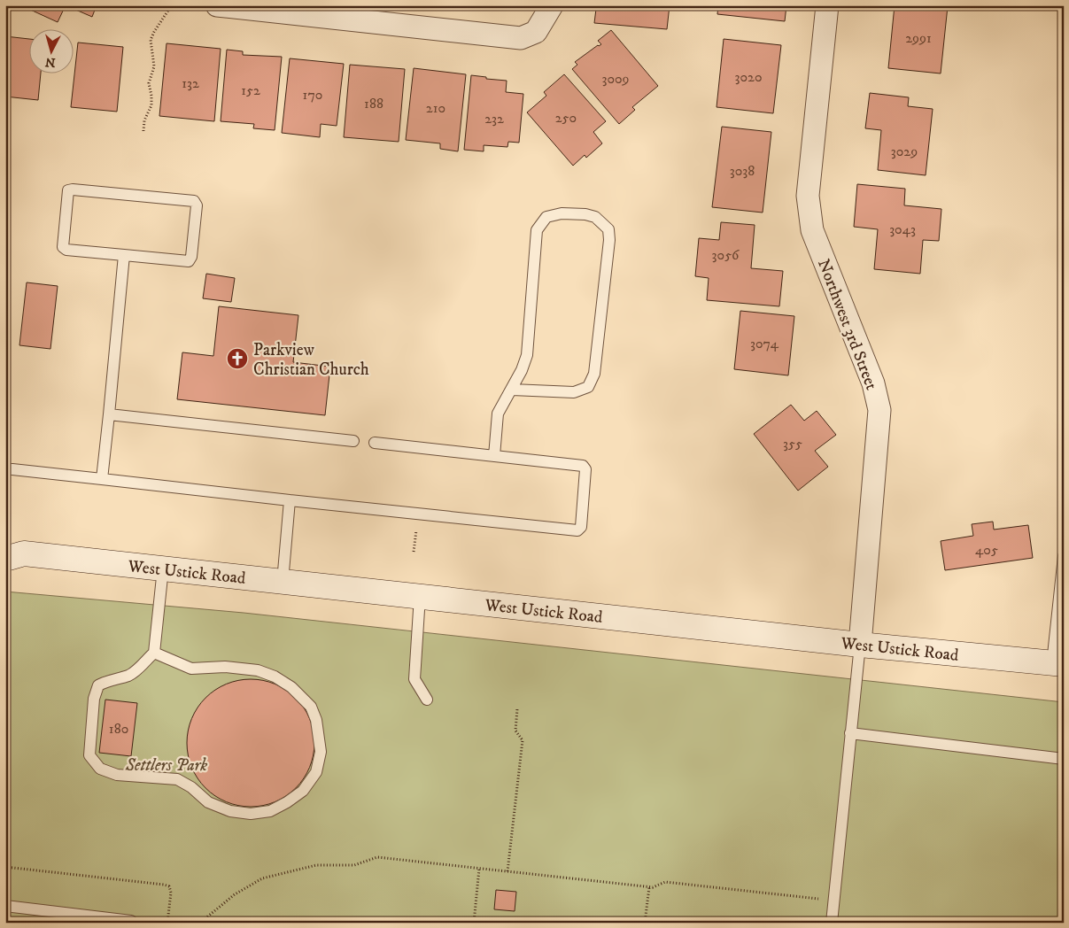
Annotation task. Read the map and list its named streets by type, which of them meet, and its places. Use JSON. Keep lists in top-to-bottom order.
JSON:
{
  "streets": {
    "main road": ["West Ustick Road"],
    "street": ["Northwest 3rd Street"]
  },
  "crossings": [
    ["Northwest 3rd Street", "West Ustick Road"]
  ],
  "parks": ["Settlers Park"],
  "places": {
    "church": ["Parkview Christian Church"]
  },
  "house_numbers": [
    "2991",
    "3020",
    "3009",
    "132",
    "152",
    "170",
    "188",
    "210",
    "250",
    "232",
    "3029",
    "3038",
    "3043",
    "3056",
    "3074",
    "355",
    "405",
    "180"
  ],
  "north": "bottom"
}
